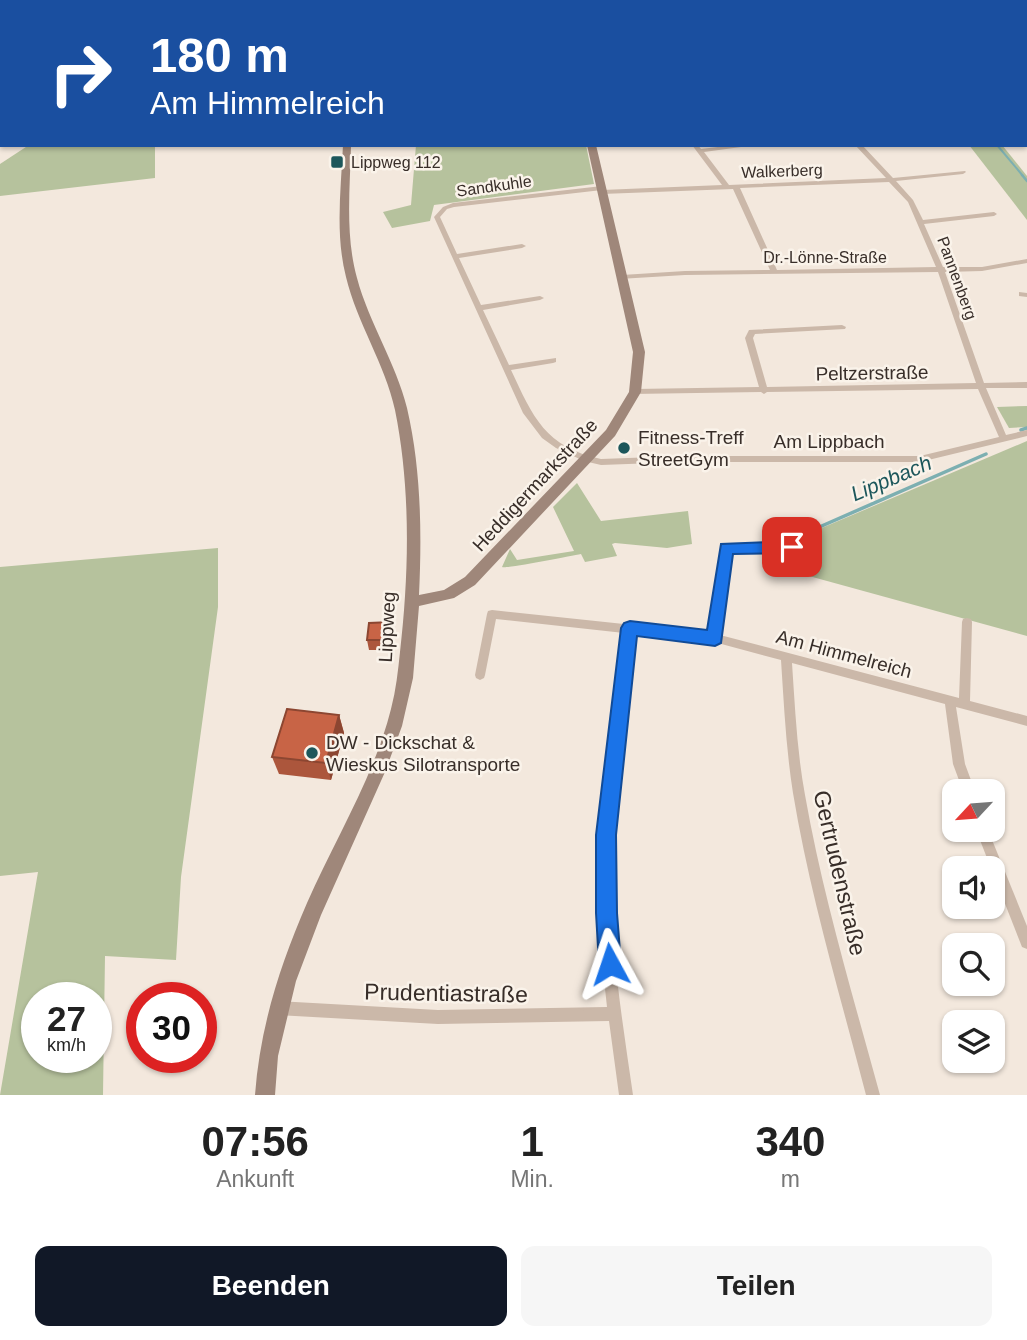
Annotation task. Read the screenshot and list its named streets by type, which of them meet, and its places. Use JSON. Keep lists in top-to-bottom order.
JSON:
{
  "streets": {
    "street": [
      "Walkerberg",
      "Sandkuhle",
      "Dr.-Lönne-Straße",
      "Pannenberg",
      "Peltzerstraße",
      "Am Lippbach",
      "Heddigermarkstraße",
      "Lippweg",
      "Am Himmelreich",
      "Gertrudenstraße",
      "Prudentiastraße"
    ]
  },
  "crossings": [
    ["Walkerberg", "Sandkuhle"],
    ["Walkerberg", "Pannenberg"],
    ["Walkerberg", "Heddigermarkstraße"],
    ["Sandkuhle", "Am Lippbach"],
    ["Sandkuhle", "Heddigermarkstraße"],
    ["Dr.-Lönne-Straße", "Pannenberg"],
    ["Dr.-Lönne-Straße", "Heddigermarkstraße"],
    ["Pannenberg", "Peltzerstraße"],
    ["Pannenberg", "Am Lippbach"],
    ["Peltzerstraße", "Heddigermarkstraße"],
    ["Am Lippbach", "Heddigermarkstraße"],
    ["Heddigermarkstraße", "Lippweg"],
    ["Lippweg", "Prudentiastraße"],
    ["Am Himmelreich", "Gertrudenstraße"]
  ],
  "water": ["Lippbach"],
  "places": {
    "transit": ["Lippweg 112"],
    "other": ["Fitness-Treff StreetGym", "DW - Dickschat & Wieskus Silotransporte"]
  },
  "north": "bottom left",
  "page": {
    "turn": ["180 m", "Am Himmelreich"],
    "speed": "27 km/h",
    "limit": "30",
    "eta": [
      "07:56",
      "Ankunft",
      "1",
      "Min.",
      "340",
      "m"
    ],
    "buttons": ["Beenden", "Teilen"]
  }
}
